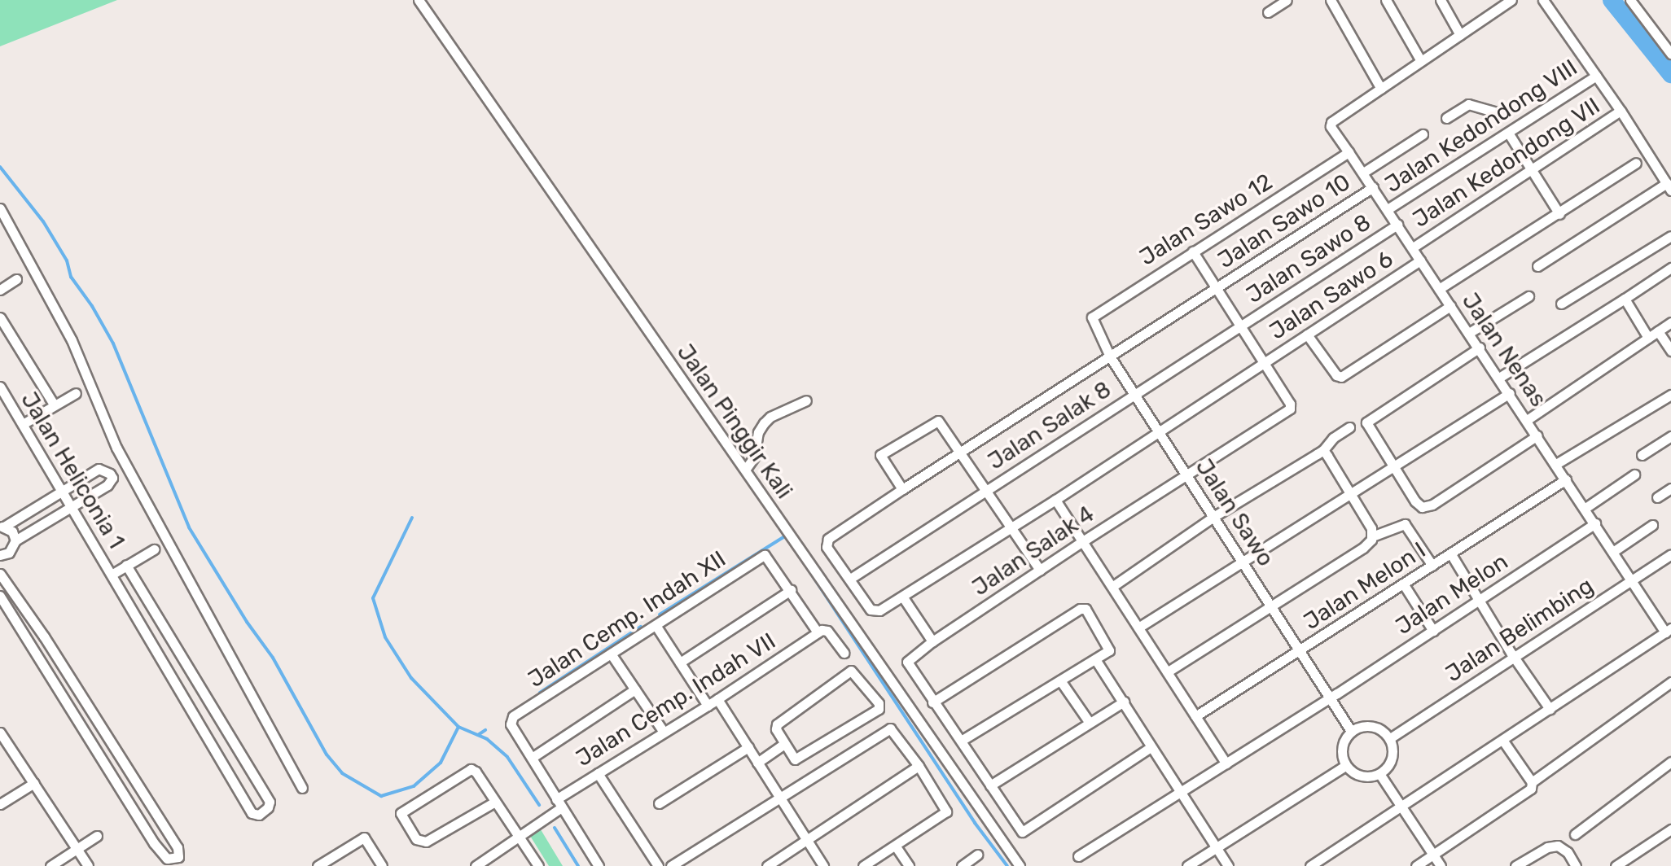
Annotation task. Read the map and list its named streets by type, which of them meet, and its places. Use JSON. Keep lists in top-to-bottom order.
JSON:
{
  "streets": {
    "street": [
      "Jalan Kedondong VIII",
      "Jalan Kedondong VII",
      "Jalan Sawo 12",
      "Jalan Sawo 10",
      "Jalan Sawo 8",
      "Jalan Sawo 6",
      "Jalan Nenas",
      "Jalan Pinggir Kali",
      "Jalan Salak 8",
      "Jalan Heliconia 1",
      "Jalan Sawo",
      "Jalan Salak 4",
      "Jalan Melon I",
      "Jalan Melon",
      "Jalan Cemp. Indah XII",
      "Jalan Belimbing",
      "Jalan Cemp. Indah VII"
    ]
  },
  "crossings": [
    ["Jalan Kedondong VIII", "Jalan Nenas"],
    ["Jalan Kedondong VII", "Jalan Nenas"],
    ["Jalan Sawo 12", "Jalan Nenas"],
    ["Jalan Sawo 12", "Jalan Sawo"],
    ["Jalan Sawo 10", "Jalan Sawo 6"],
    ["Jalan Sawo 10", "Jalan Nenas"],
    ["Jalan Sawo 10", "Jalan Salak 8"],
    ["Jalan Sawo 10", "Jalan Sawo"],
    ["Jalan Sawo 8", "Jalan Nenas"],
    ["Jalan Sawo 8", "Jalan Salak 8"],
    ["Jalan Sawo 8", "Jalan Sawo"],
    ["Jalan Sawo 6", "Jalan Nenas"],
    ["Jalan Sawo 6", "Jalan Salak 8"],
    ["Jalan Sawo 6", "Jalan Sawo"],
    ["Jalan Sawo 6", "Jalan Salak 4"],
    ["Jalan Nenas", "Jalan Melon I"],
    ["Jalan Nenas", "Jalan Melon"],
    ["Jalan Nenas", "Jalan Belimbing"],
    ["Jalan Salak 8", "Jalan Sawo"],
    ["Jalan Sawo", "Jalan Salak 4"],
    ["Jalan Sawo", "Jalan Melon I"],
    ["Jalan Sawo", "Jalan Melon"],
    ["Jalan Sawo", "Jalan Belimbing"],
    ["Jalan Cemp. Indah XII", "Jalan Cemp. Indah VII"]
  ]
}
